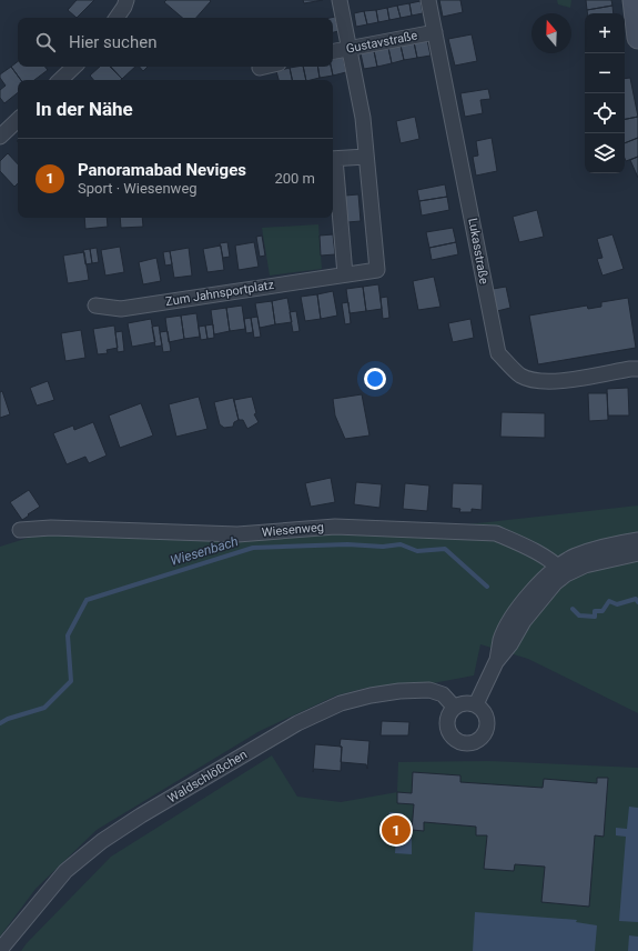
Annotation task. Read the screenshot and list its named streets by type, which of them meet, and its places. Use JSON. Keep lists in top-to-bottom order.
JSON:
{
  "streets": {
    "street": [
      "Gustavstraße",
      "Lukasstraße",
      "Zum Jahnsportplatz",
      "Wiesenweg",
      "Waldschlößchen"
    ]
  },
  "crossings": [
    ["Gustavstraße", "Lukasstraße"],
    ["Gustavstraße", "Zum Jahnsportplatz"]
  ],
  "water": ["Wiesenbach"],
  "north": "top",
  "page": {
    "map_buttons": ["+", "−"],
    "search": "Hier suchen",
    "heading": "In der Nähe",
    "list": [
      {
        "mark": "1",
        "name": "Panoramabad Neviges",
        "note": "Sport · Wiesenweg",
        "value": "200 m"
      }
    ],
    "pins": "1"
  }
}
